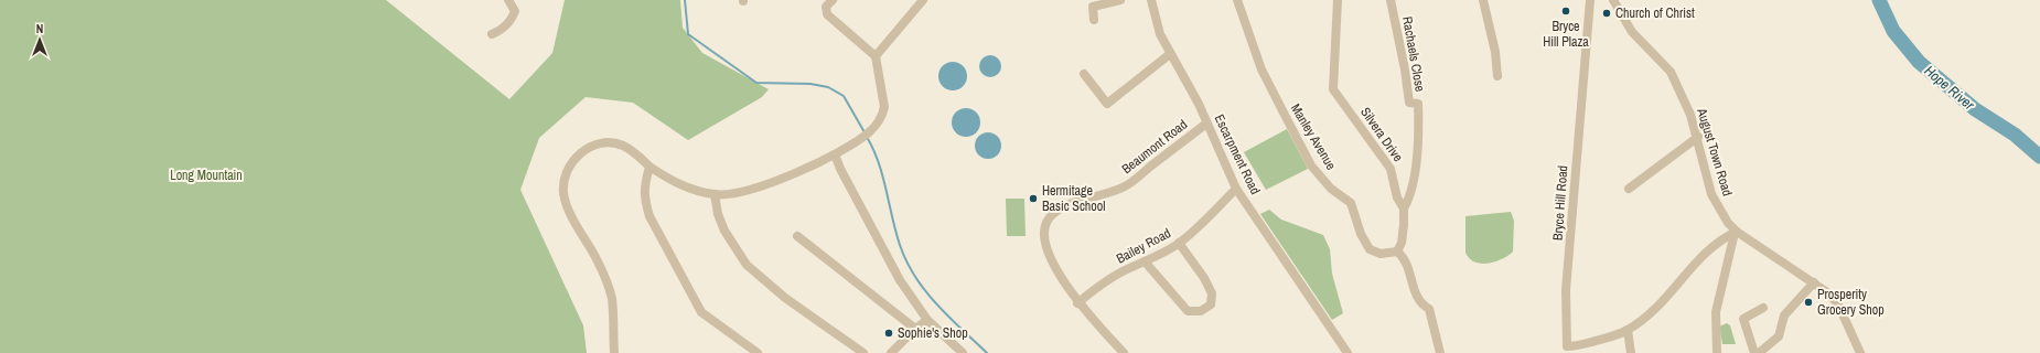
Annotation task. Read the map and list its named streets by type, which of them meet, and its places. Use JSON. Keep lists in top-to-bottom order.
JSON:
{
  "streets": {
    "street": [
      "Rachaels Close",
      "Silvera Drive",
      "Manley Avenue",
      "Beaumont Road",
      "August Town Road",
      "Escarpment Road",
      "Bryce Hill Road",
      "Bailey Road"
    ]
  },
  "crossings": [
    ["Rachaels Close", "Silvera Drive"],
    ["Silvera Drive", "Manley Avenue"],
    ["Beaumont Road", "Escarpment Road"],
    ["Beaumont Road", "Bailey Road"],
    ["Escarpment Road", "Bailey Road"]
  ],
  "water": ["Hope River"],
  "parks": ["Long Mountain"],
  "places": [
    "Bryce Hill Plaza",
    "Church of Christ",
    "Hermitage Basic School",
    "Prosperity Grocery Shop",
    "Sophie's Shop"
  ],
  "north": "top"
}
